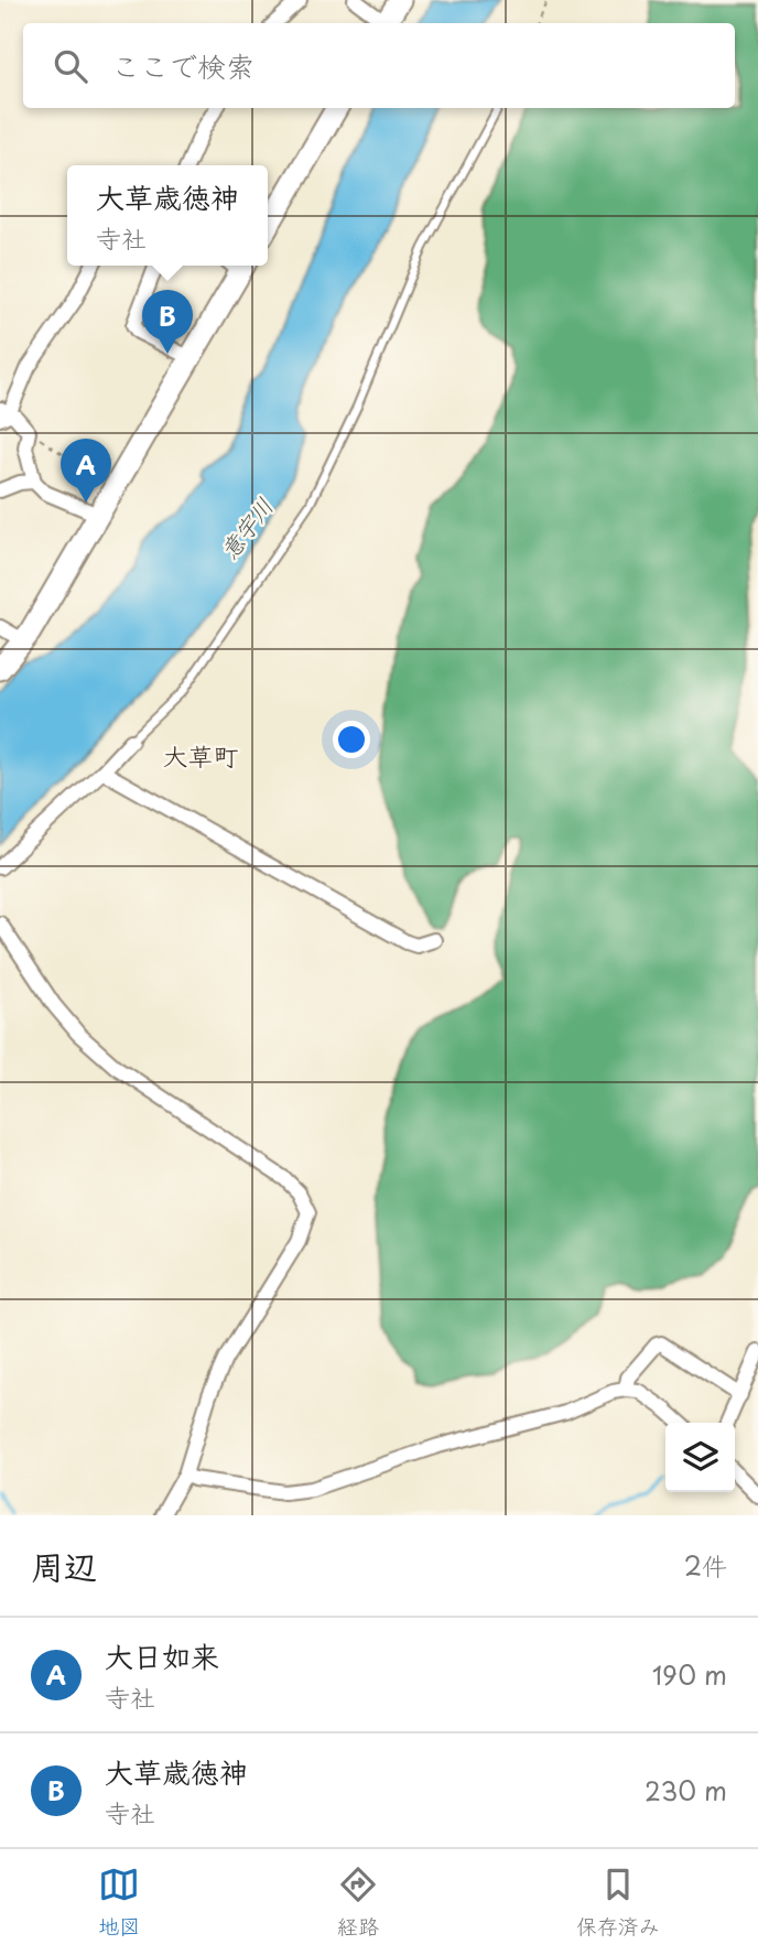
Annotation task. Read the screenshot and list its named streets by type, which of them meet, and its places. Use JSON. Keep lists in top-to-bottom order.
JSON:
{
  "districts": ["大草町"],
  "water": ["意宇川"],
  "page": {
    "search": "ここで検索",
    "popup": ["大草歳徳神", "寺社"],
    "pins": ["B", "A"],
    "heading": ["周辺", "2件"],
    "list": [
      {
        "mark": "A",
        "name": "大日如来",
        "note": "寺社",
        "value": "190 m"
      },
      {
        "mark": "B",
        "name": "大草歳徳神",
        "note": "寺社",
        "value": "230 m"
      }
    ],
    "nav": ["地図", "経路", "保存済み"]
  }
}
